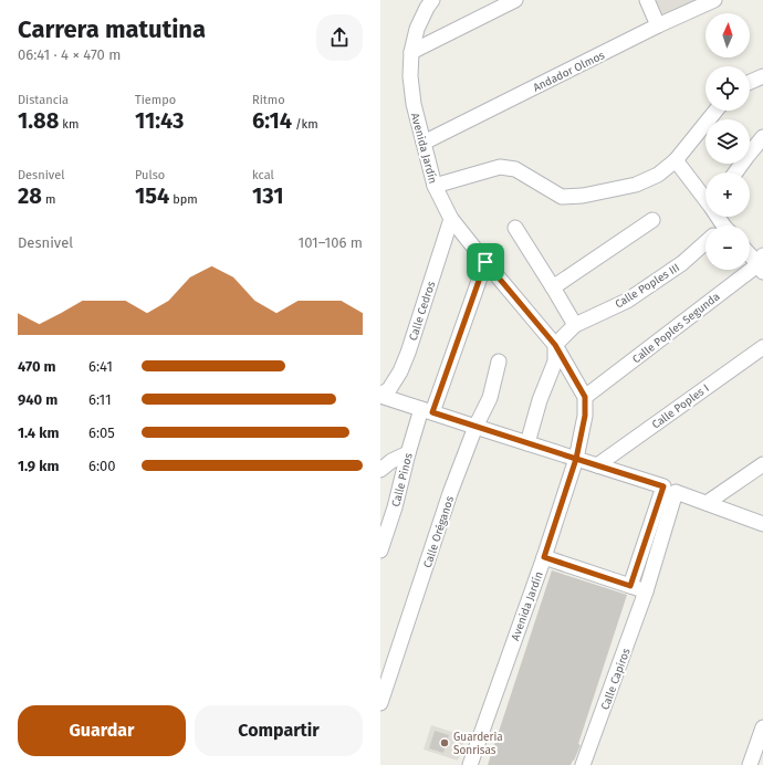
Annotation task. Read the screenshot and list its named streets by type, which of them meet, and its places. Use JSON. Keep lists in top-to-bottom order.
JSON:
{
  "streets": {
    "street": [
      "Andador Olmos",
      "Avenida Jardín",
      "Calle Poples III",
      "Calle Cedros",
      "Calle Poples Segunda",
      "Calle Poples I",
      "Calle Pinos",
      "Calle Oréganos",
      "Calle Capiros"
    ]
  },
  "crossings": [
    ["Andador Olmos", "Avenida Jardín"],
    ["Avenida Jardín", "Calle Poples III"],
    ["Avenida Jardín", "Calle Cedros"],
    ["Avenida Jardín", "Calle Poples Segunda"],
    ["Avenida Jardín", "Calle Pinos"]
  ],
  "places": ["Guarderia Sonrisas"],
  "north": "top",
  "page": {
    "heading": ["Carrera matutina", "06:41 · 4 × 470 m"],
    "map_buttons": ["+", "−"],
    "stats": [
      ["Distancia", "1.88 km"],
      ["Tiempo", "11:43"],
      ["Ritmo", "6:14 /km"],
      ["Desnivel", "28 m"],
      ["Pulso", "154 bpm"],
      ["kcal", "131"]
    ],
    "chart": ["Desnivel", "101–106 m"],
    "list": [
      {
        "name": "470 m",
        "note": "6:41"
      },
      {
        "name": "940 m",
        "note": "6:11"
      },
      {
        "name": "1.4 km",
        "note": "6:05"
      },
      {
        "name": "1.9 km",
        "note": "6:00"
      }
    ],
    "buttons": ["Guardar", "Compartir"]
  }
}
